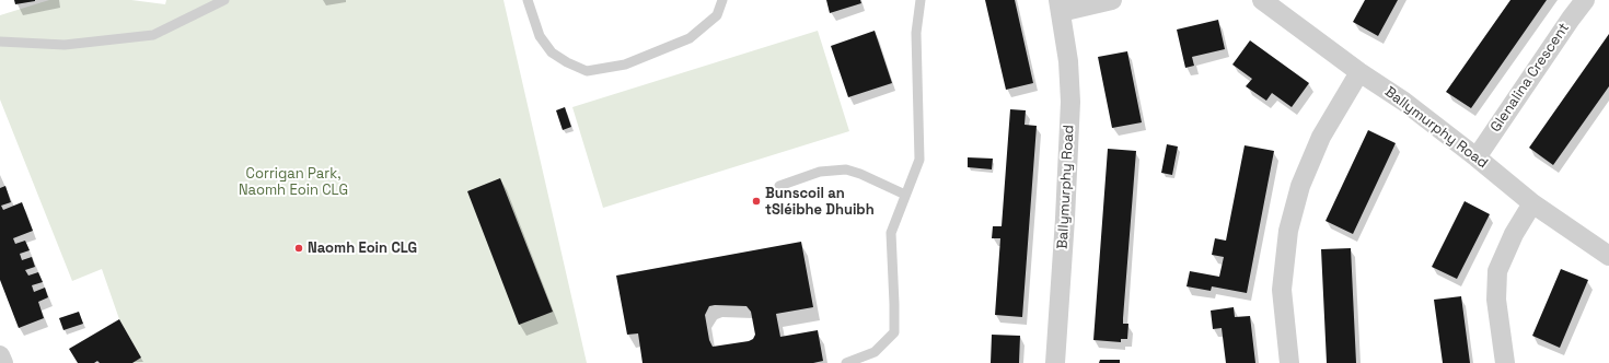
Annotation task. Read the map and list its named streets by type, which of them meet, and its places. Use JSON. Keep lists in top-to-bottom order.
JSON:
{
  "streets": {
    "street": ["Glenalina Crescent", "Ballymurphy Road"]
  },
  "crossings": [
    ["Glenalina Crescent", "Ballymurphy Road"]
  ],
  "parks": ["Corrigan Park, Naomh Eoin CLG"],
  "places": ["Bunscoil an tSléibhe Dhuibh", "Naomh Eoin CLG"]
}
